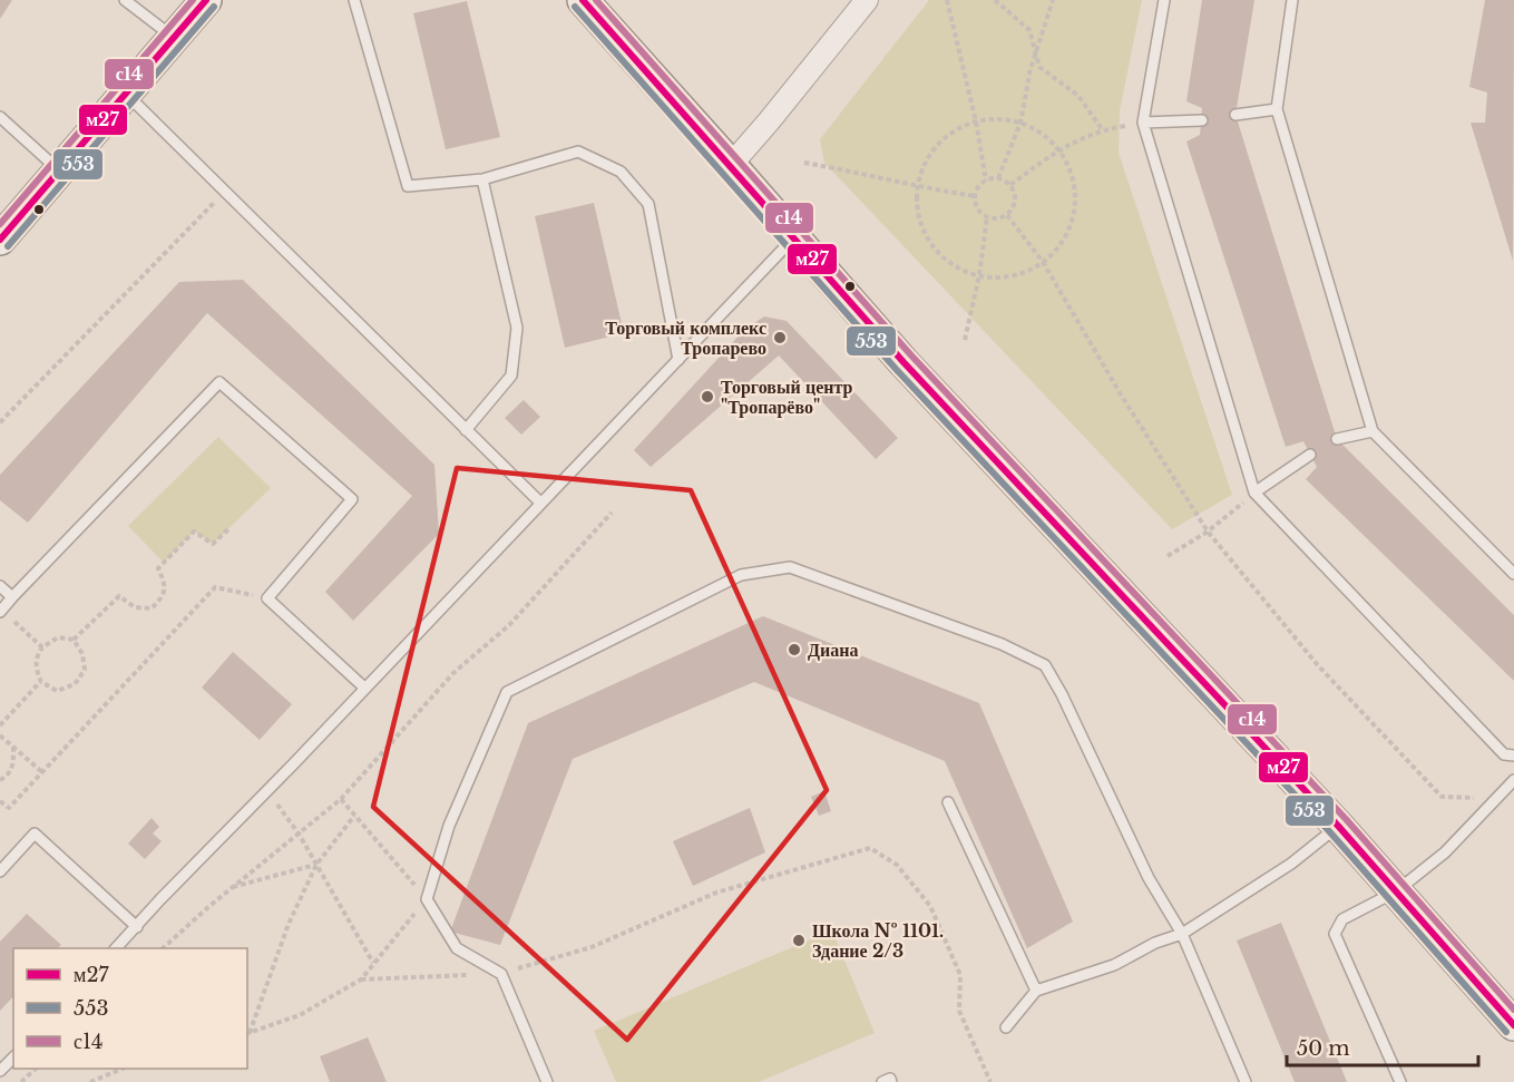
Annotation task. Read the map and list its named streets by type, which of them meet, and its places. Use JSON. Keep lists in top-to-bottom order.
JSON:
{
  "places": [
    "Торговый комплекс Тропарево",
    "Торговый центр \"Тропарёво\"",
    "Диана",
    "Школа № 1101. Здание 2/3"
  ],
  "lines": ["transit line м27", "transit line с14", "transit line 553"],
  "legend": ["м27", "553", "с14"],
  "scale_bar": "50 m"
}
